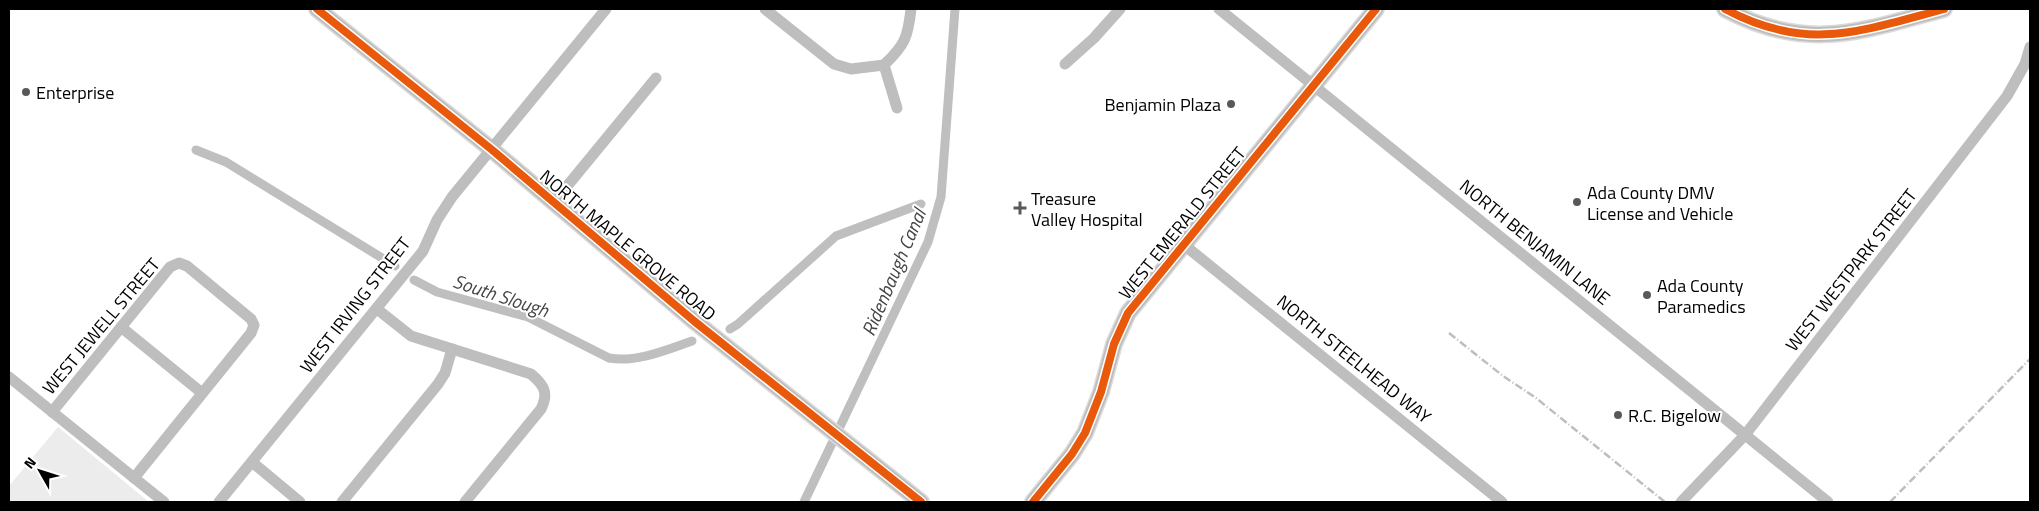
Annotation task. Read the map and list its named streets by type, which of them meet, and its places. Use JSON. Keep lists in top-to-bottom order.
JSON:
{
  "streets": {
    "main road": ["WEST EMERALD STREET", "NORTH MAPLE GROVE ROAD"],
    "street": [
      "NORTH BENJAMIN LANE",
      "WEST WESTPARK STREET",
      "WEST IRVING STREET",
      "WEST JEWELL STREET",
      "NORTH STEELHEAD WAY"
    ]
  },
  "crossings": [
    ["WEST EMERALD STREET", "NORTH BENJAMIN LANE"],
    ["WEST EMERALD STREET", "NORTH STEELHEAD WAY"],
    ["NORTH BENJAMIN LANE", "WEST WESTPARK STREET"],
    ["NORTH MAPLE GROVE ROAD", "WEST IRVING STREET"]
  ],
  "water": ["Ridenbaugh Canal", "South Slough"],
  "places": {
    "other": [
      "Enterprise",
      "Benjamin Plaza",
      "Ada County DMV License and Vehicle",
      "Ada County Paramedics",
      "R.C. Bigelow"
    ],
    "health": ["Treasure Valley Hospital"]
  },
  "north": "top left"
}
